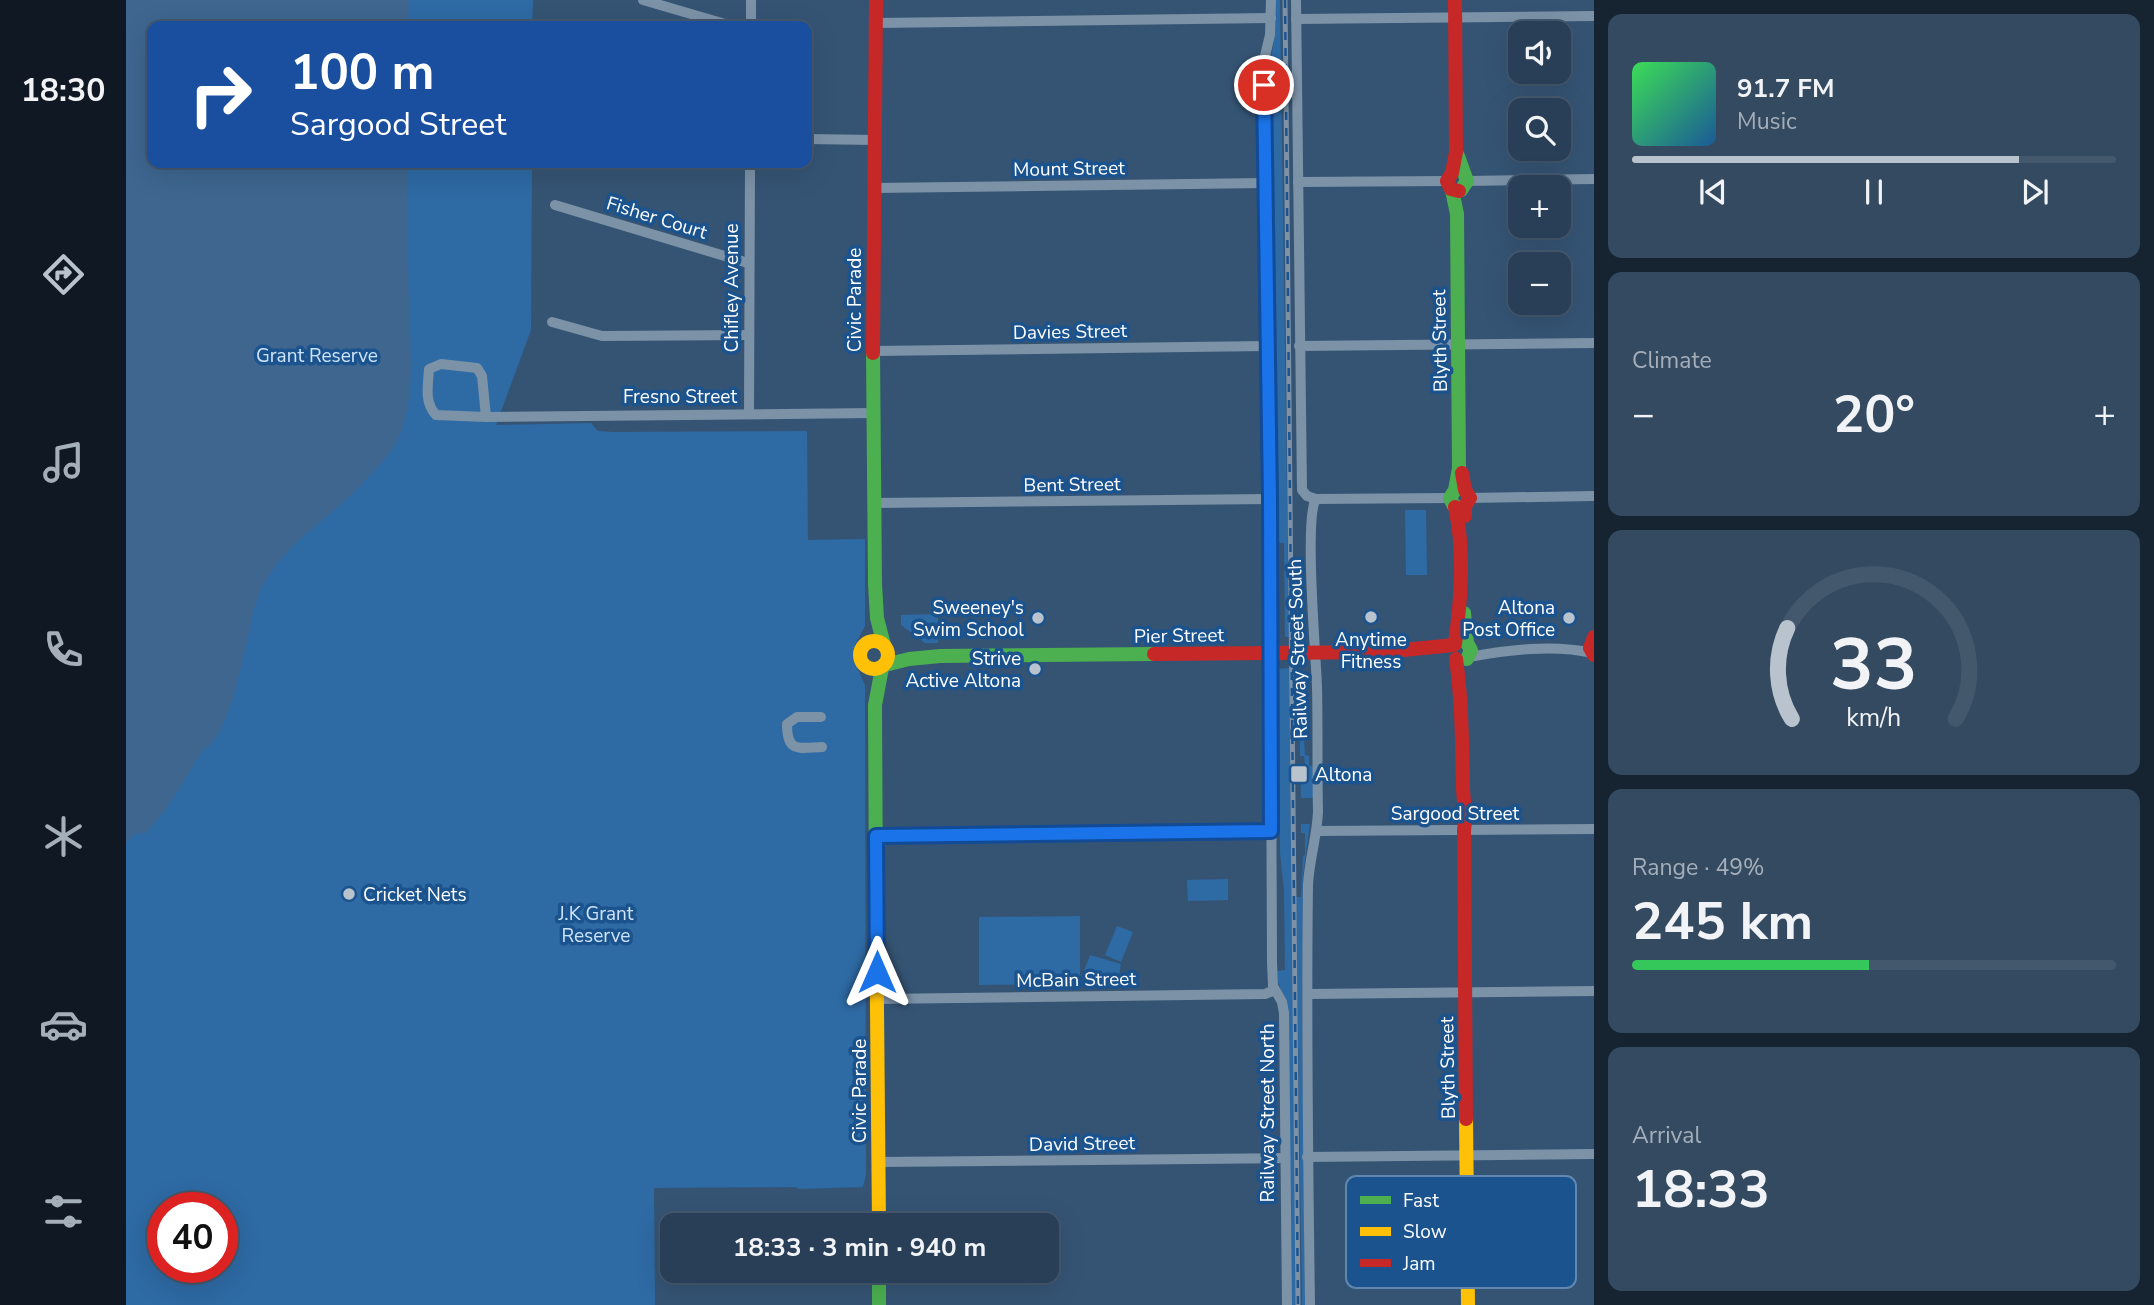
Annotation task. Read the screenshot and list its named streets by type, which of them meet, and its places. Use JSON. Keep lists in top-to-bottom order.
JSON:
{
  "streets": {
    "street": [
      "Mount Street",
      "Fisher Court",
      "Chifley Avenue",
      "Civic Parade",
      "Davies Street",
      "Blyth Street",
      "Fresno Street",
      "Bent Street",
      "Pier Street",
      "Railway Street South",
      "Sargood Street",
      "McBain Street",
      "Railway Street North",
      "David Street"
    ]
  },
  "crossings": [
    ["Mount Street", "Civic Parade"],
    ["Mount Street", "Railway Street North"],
    ["Fisher Court", "Chifley Avenue"],
    ["Chifley Avenue", "Fresno Street"],
    ["Civic Parade", "Davies Street"],
    ["Civic Parade", "Fresno Street"],
    ["Civic Parade", "Bent Street"],
    ["Civic Parade", "Pier Street"],
    ["Civic Parade", "McBain Street"],
    ["Civic Parade", "David Street"],
    ["Davies Street", "Railway Street North"],
    ["Blyth Street", "Pier Street"],
    ["Blyth Street", "Sargood Street"],
    ["Bent Street", "Railway Street North"],
    ["Pier Street", "Railway Street South"],
    ["Pier Street", "Railway Street North"],
    ["Railway Street South", "Sargood Street"],
    ["McBain Street", "Railway Street North"],
    ["Railway Street North", "David Street"]
  ],
  "parks": ["Grant Reserve", "J.K Grant Reserve"],
  "places": {
    "other": [
      "Anytime Fitness",
      "Sweeney's Swim School",
      "Altona Post Office",
      "Strive Active Altona",
      "Cricket Nets"
    ],
    "transit": ["Altona"]
  },
  "legend": ["Fast", "Slow", "Jam"],
  "page": {
    "tabs": "18:30",
    "map_buttons": ["+", "−"],
    "turn": ["100 m", "Sargood Street"],
    "song": ["91.7 FM", "Music"],
    "tile": [
      "Climate",
      ["Range · 49%", "245 km"],
      ["Arrival", "18:33"]
    ],
    "heat": ["−", "20°", "+"],
    "limit": "40",
    "trip": "18:33 · 3 min · 940 m",
    "gauge": ["33", "km/h"]
  }
}
